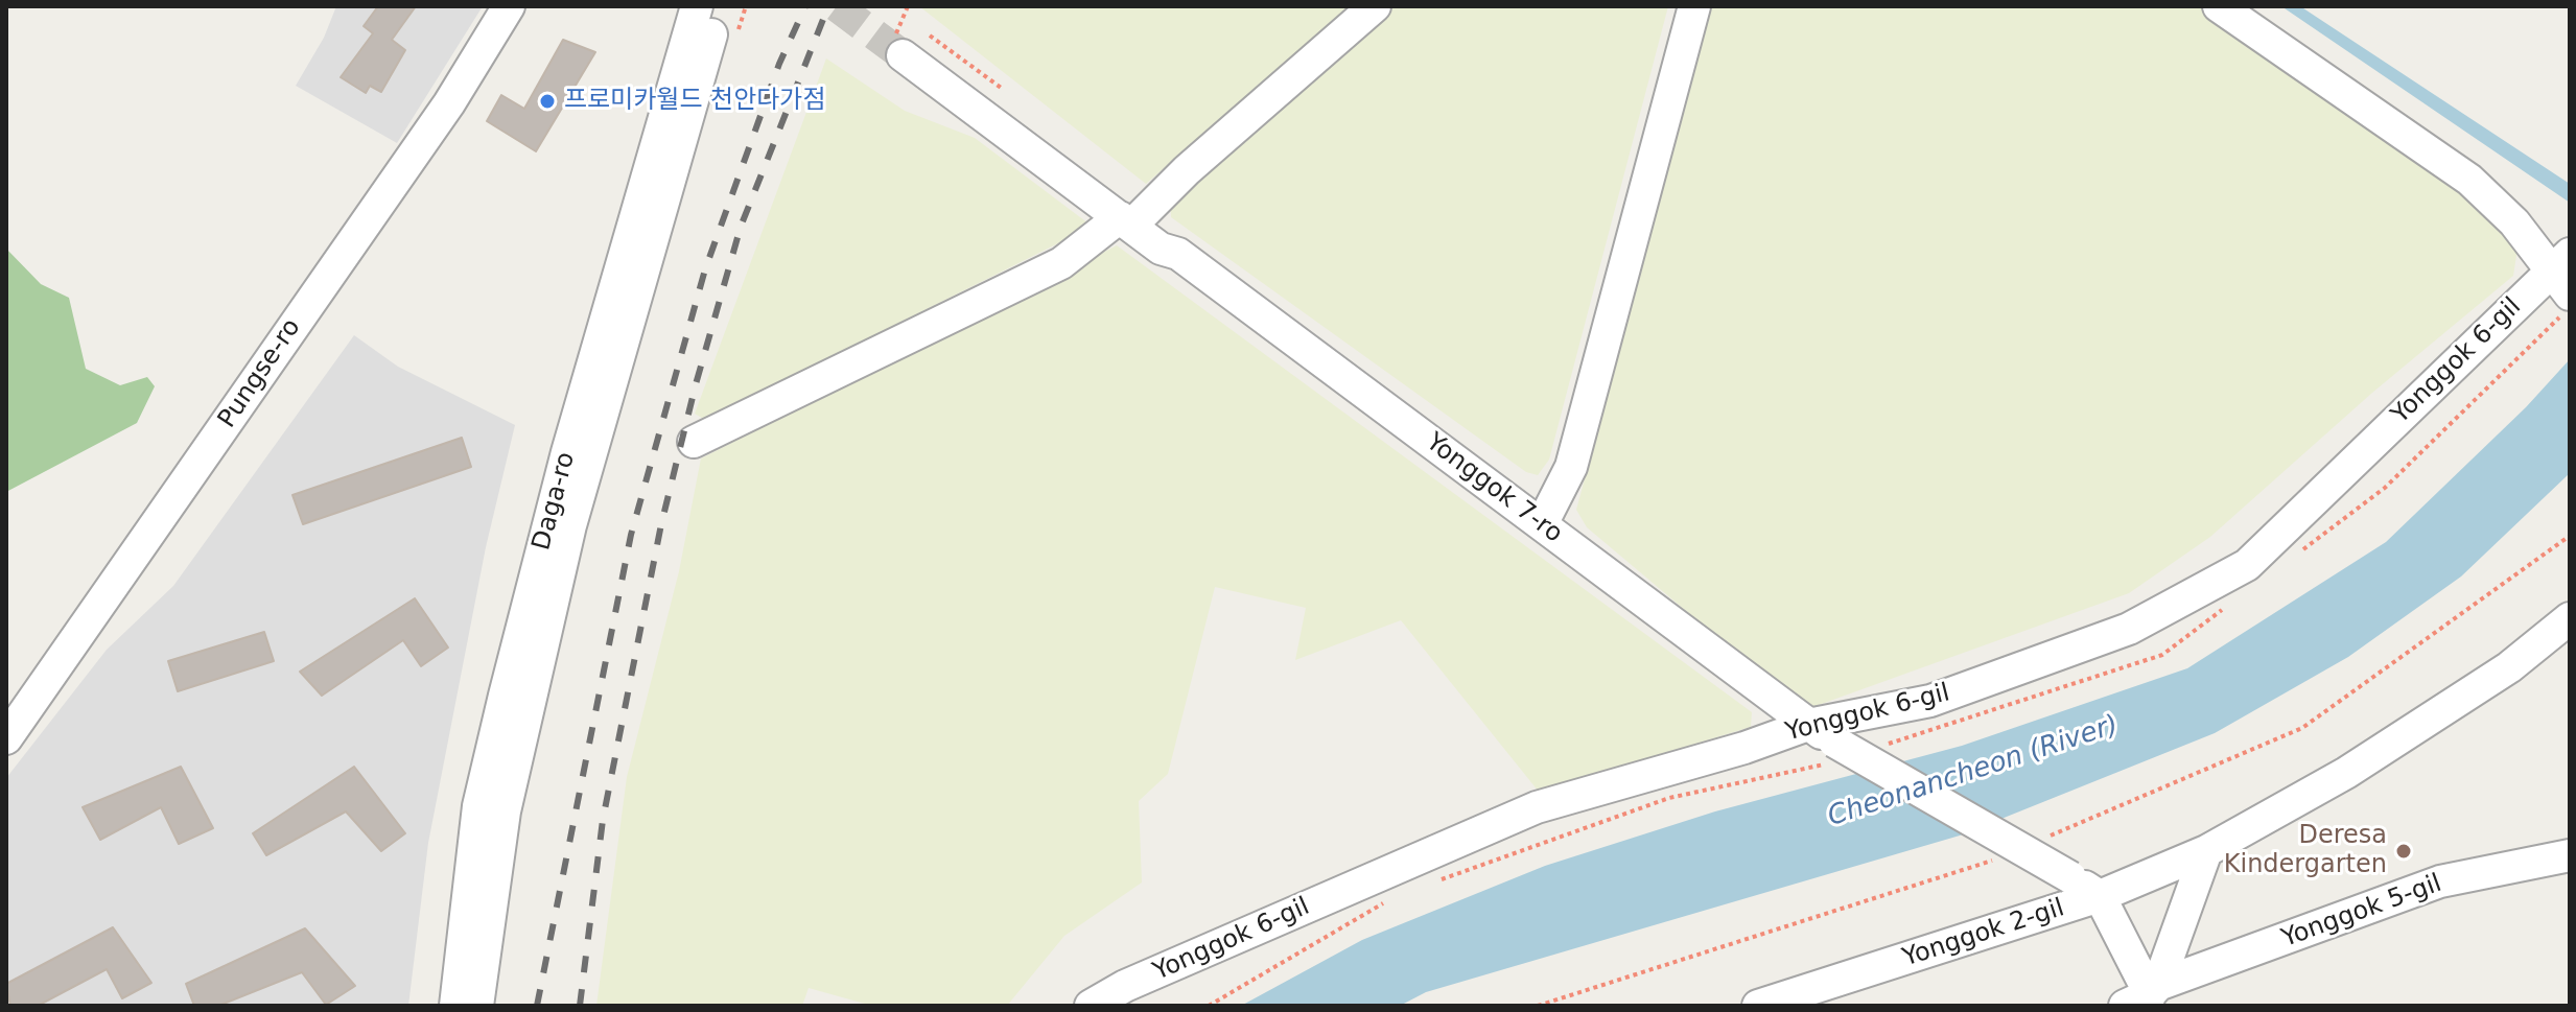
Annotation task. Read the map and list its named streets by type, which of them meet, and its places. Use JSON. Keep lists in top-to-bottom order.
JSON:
{
  "streets": {
    "street": [
      "Yonggok 6-gil",
      "Pungse-ro",
      "Yonggok 7-ro",
      "Daga-ro",
      "Yonggok 5-gil",
      "Yonggok 2-gil"
    ]
  },
  "crossings": [
    ["Yonggok 6-gil", "Yonggok 7-ro"],
    ["Yonggok 7-ro", "Yonggok 2-gil"]
  ],
  "water": ["Cheonancheon (River)"],
  "places": ["프로미카월드 천안다가점", "Deresa Kindergarten"]
}
